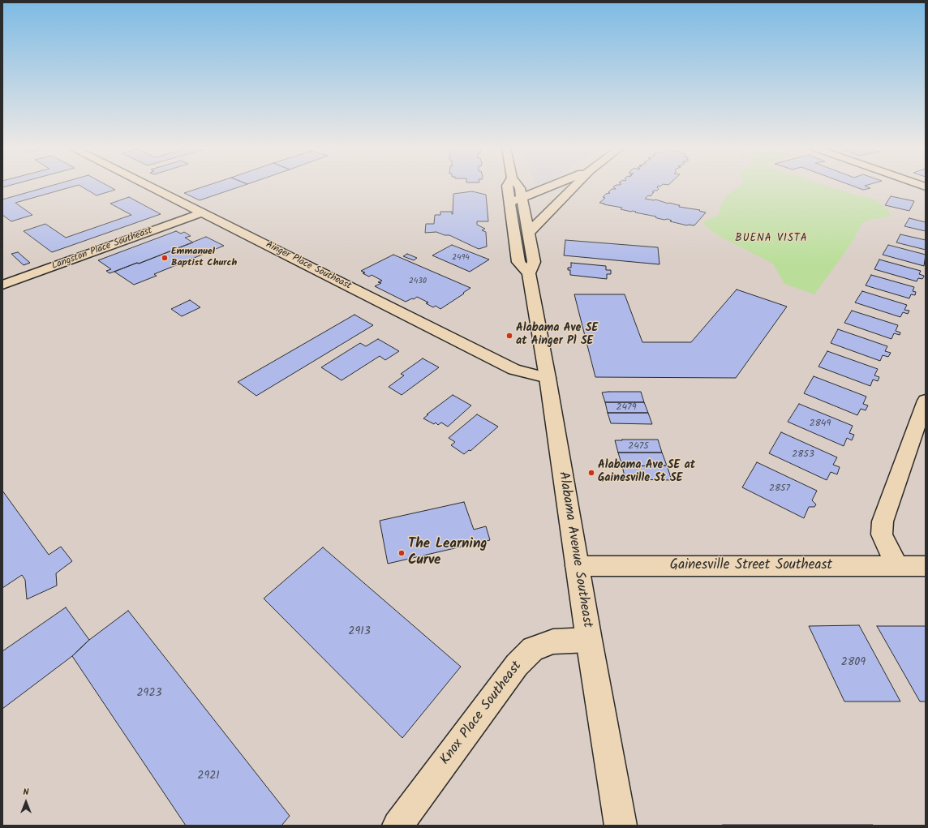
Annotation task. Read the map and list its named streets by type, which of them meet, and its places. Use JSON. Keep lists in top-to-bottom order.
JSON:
{
  "streets": {
    "main road": ["Alabama Avenue Southeast"],
    "street": [
      "Langston Place Southeast",
      "Ainger Place Southeast",
      "Gainesville Street Southeast",
      "Knox Place Southeast"
    ]
  },
  "crossings": [
    ["Langston Place Southeast", "Ainger Place Southeast"],
    ["Ainger Place Southeast", "Alabama Avenue Southeast"],
    ["Alabama Avenue Southeast", "Gainesville Street Southeast"],
    ["Alabama Avenue Southeast", "Knox Place Southeast"]
  ],
  "districts": ["BUENA VISTA"],
  "places": [
    "Emmanuel Baptist Church",
    "Alabama Ave SE at Ainger Pl SE",
    "Alabama Ave SE at Gainesville St SE",
    "The Learning Curve"
  ],
  "house_numbers": [
    "2494",
    "2430",
    "2479",
    "2849",
    "2475",
    "2853",
    "2857",
    "2913",
    "2809",
    "2923",
    "2921"
  ],
  "north": "top"
}
